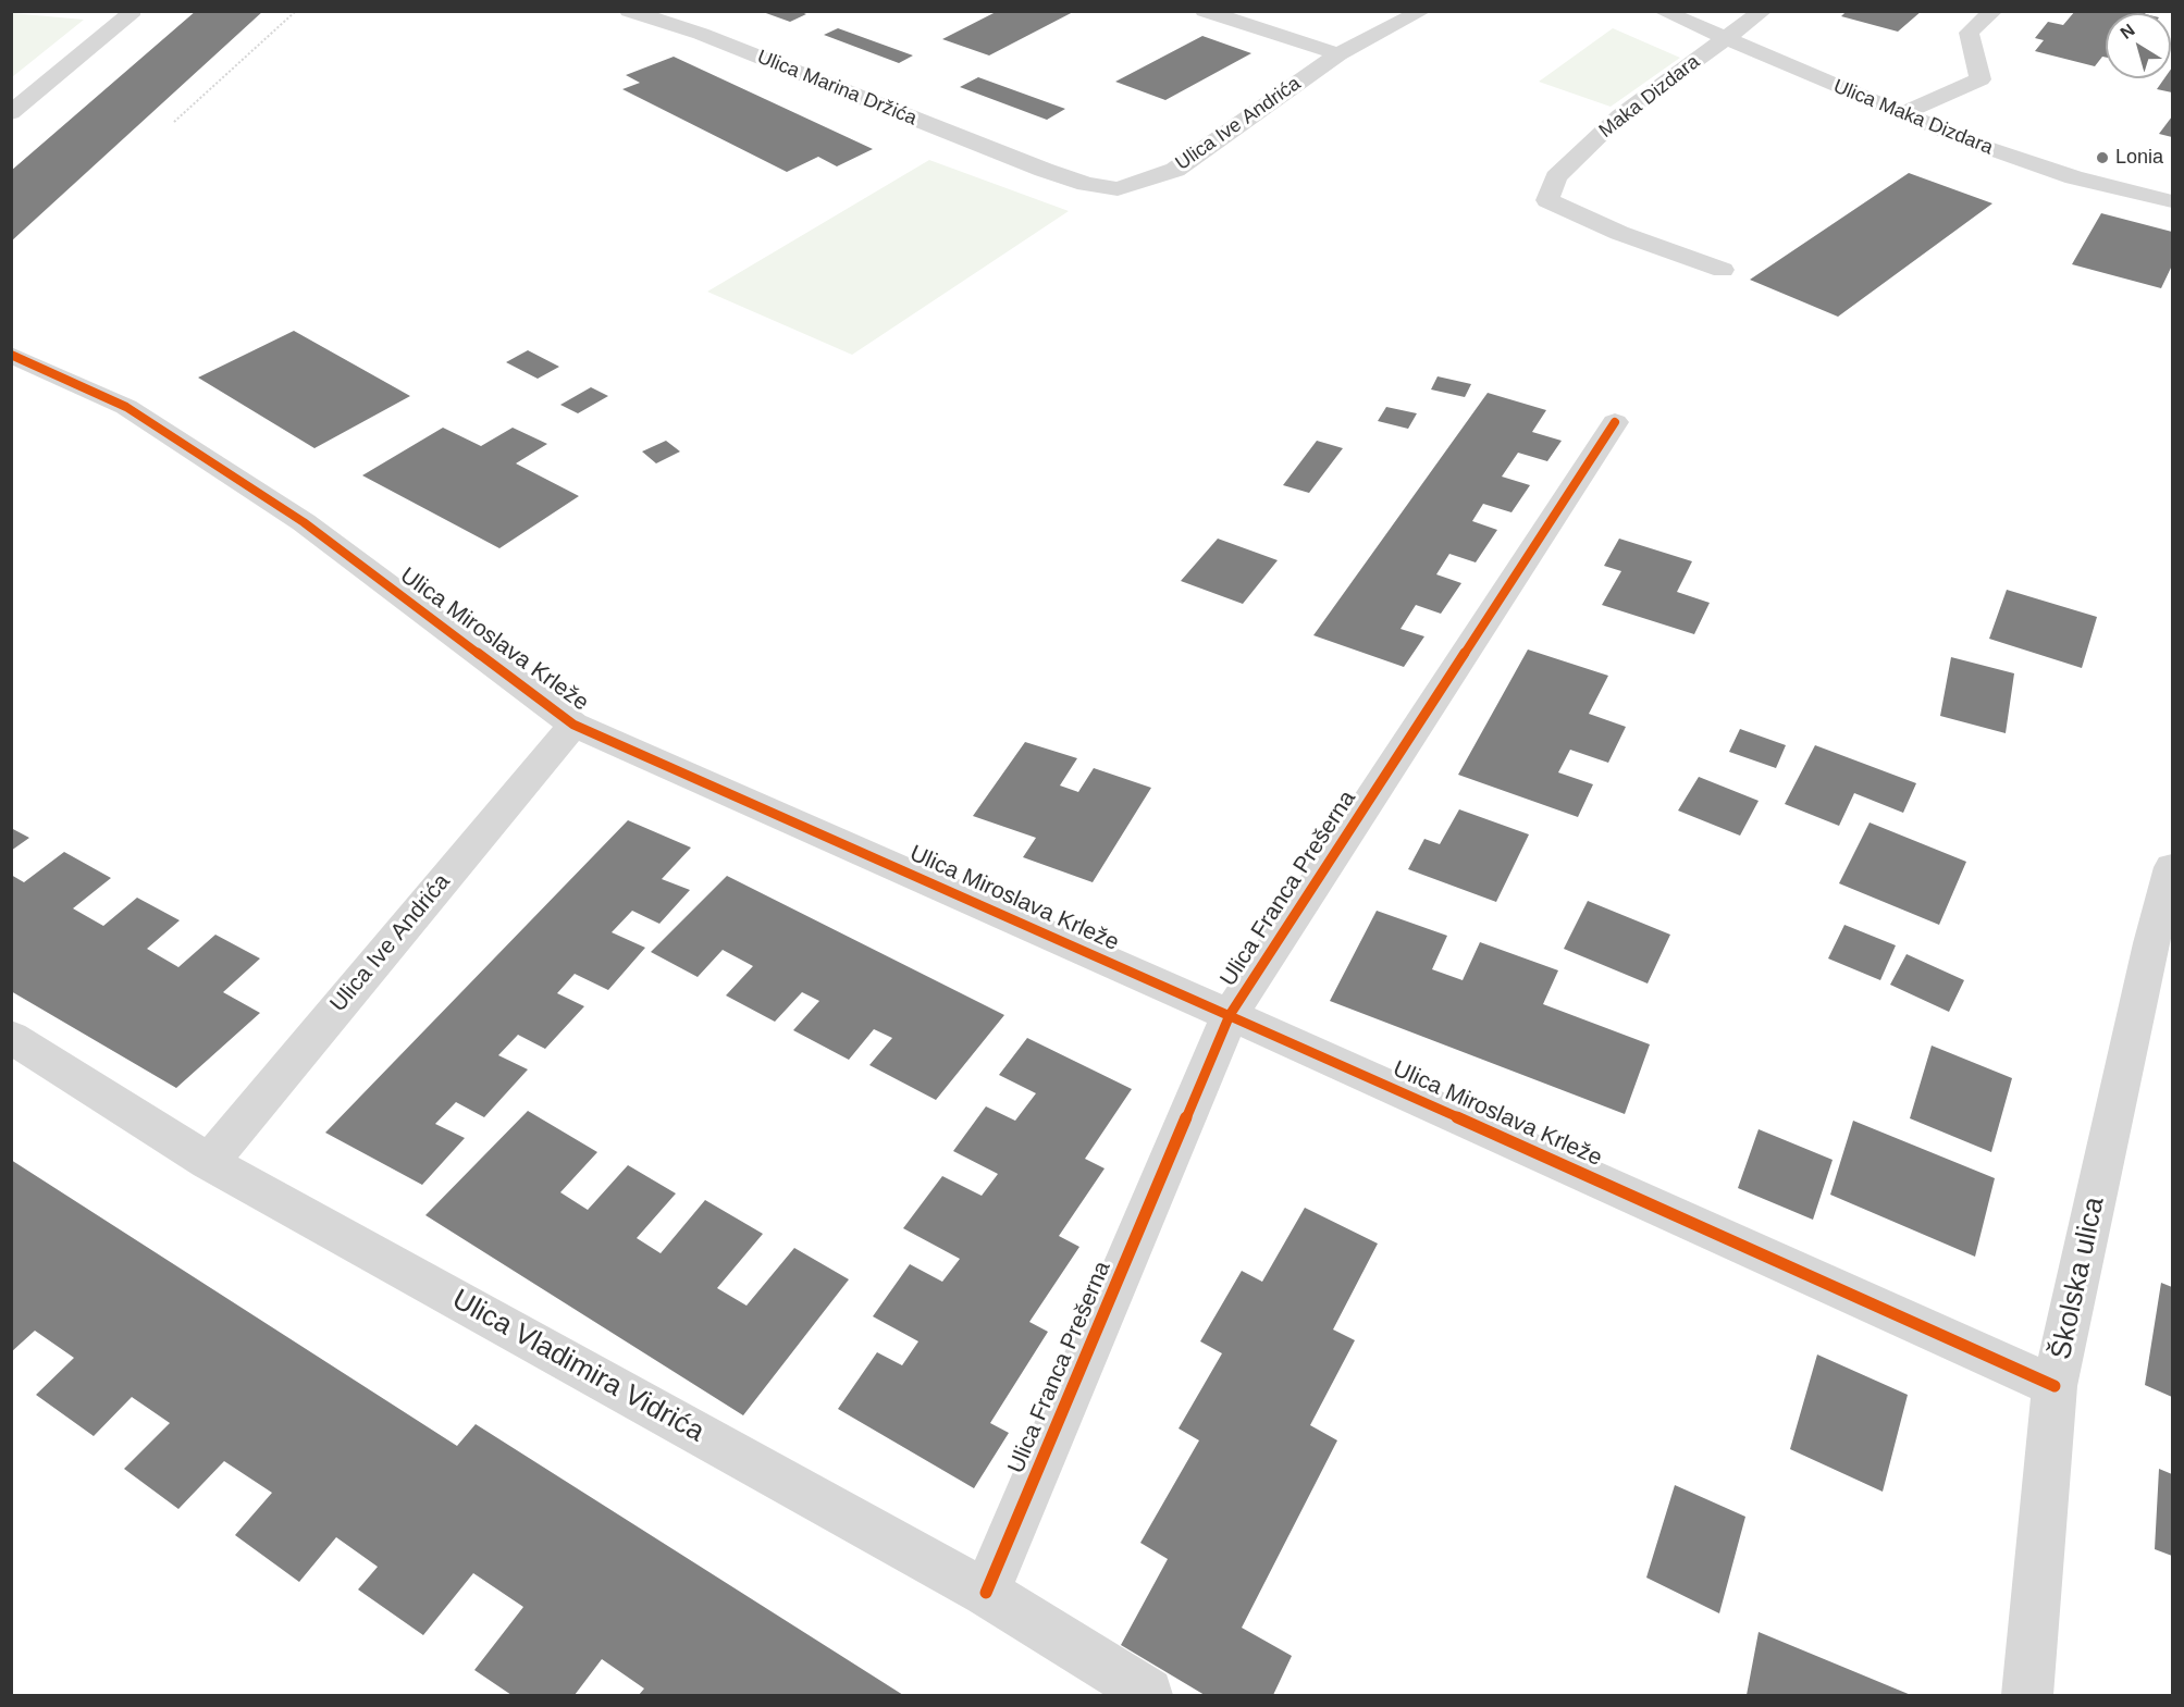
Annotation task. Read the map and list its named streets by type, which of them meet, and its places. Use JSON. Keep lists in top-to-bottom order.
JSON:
{
  "streets": {
    "street": [
      "Ulica Marina Držića",
      "Maka Dizdara",
      "Ulica Maka Dizdara",
      "Ulica Ive Andrića",
      "Ulica Miroslava Krleže",
      "Ulica Franca Prešerna",
      "Školska ulica",
      "Ulica Vladimira Vidrića"
    ]
  },
  "crossings": [
    ["Ulica Marina Držića", "Ulica Ive Andrića"],
    ["Maka Dizdara", "Ulica Maka Dizdara"],
    ["Ulica Ive Andrića", "Ulica Miroslava Krleže"],
    ["Ulica Ive Andrića", "Ulica Vladimira Vidrića"],
    ["Ulica Miroslava Krleže", "Ulica Franca Prešerna"],
    ["Ulica Miroslava Krleže", "Školska ulica"],
    ["Ulica Franca Prešerna", "Ulica Vladimira Vidrića"]
  ],
  "places": ["Lonia"],
  "north": "top left"
}
